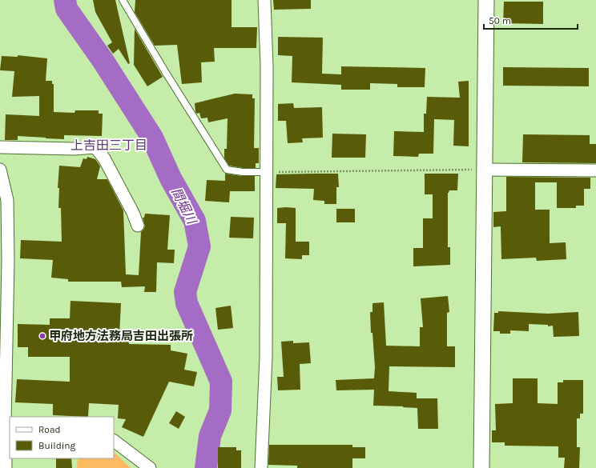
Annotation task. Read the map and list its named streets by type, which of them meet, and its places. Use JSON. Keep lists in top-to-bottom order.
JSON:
{
  "districts": ["上吉田三丁目"],
  "water": ["間堀川"],
  "places": ["甲府地方法務局吉田出張所"],
  "legend": ["Road", "Building"],
  "scale_bar": "50 m"
}
